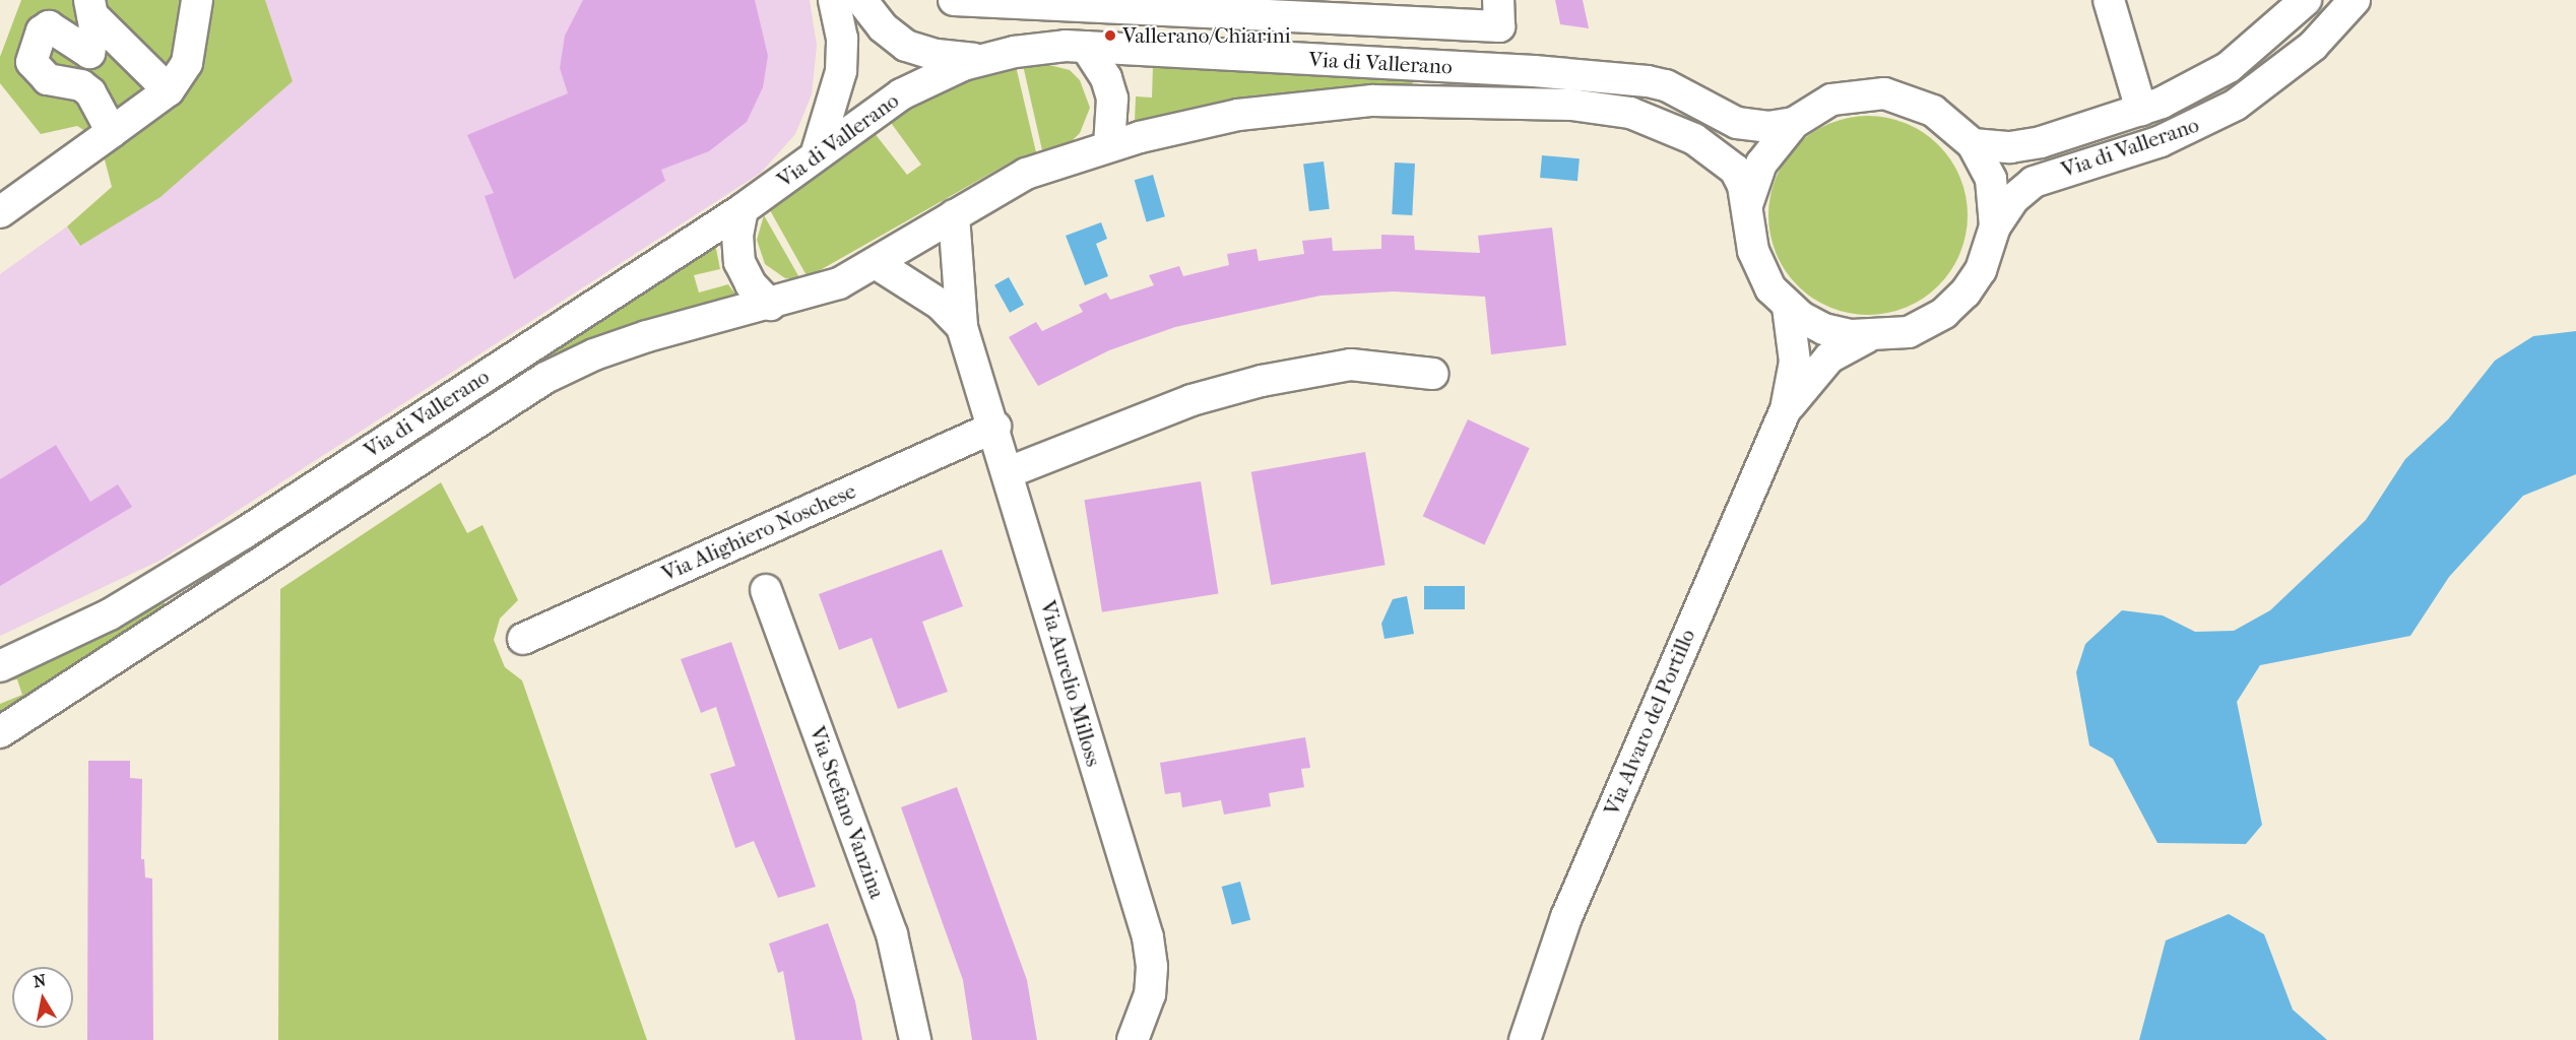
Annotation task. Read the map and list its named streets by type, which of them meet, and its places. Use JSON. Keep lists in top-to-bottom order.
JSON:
{
  "streets": {
    "street": [
      "Via di Vallerano",
      "Via Alighiero Noschese",
      "Via Aurelio Milloss",
      "Via Alvaro del Portillo",
      "Via Stefano Vanzina"
    ]
  },
  "crossings": [
    ["Via di Vallerano", "Via Aurelio Milloss"],
    ["Via di Vallerano", "Via Alvaro del Portillo"],
    ["Via Alighiero Noschese", "Via Aurelio Milloss"]
  ],
  "places": ["Vallerano/Chiarini"],
  "north": "top"
}
